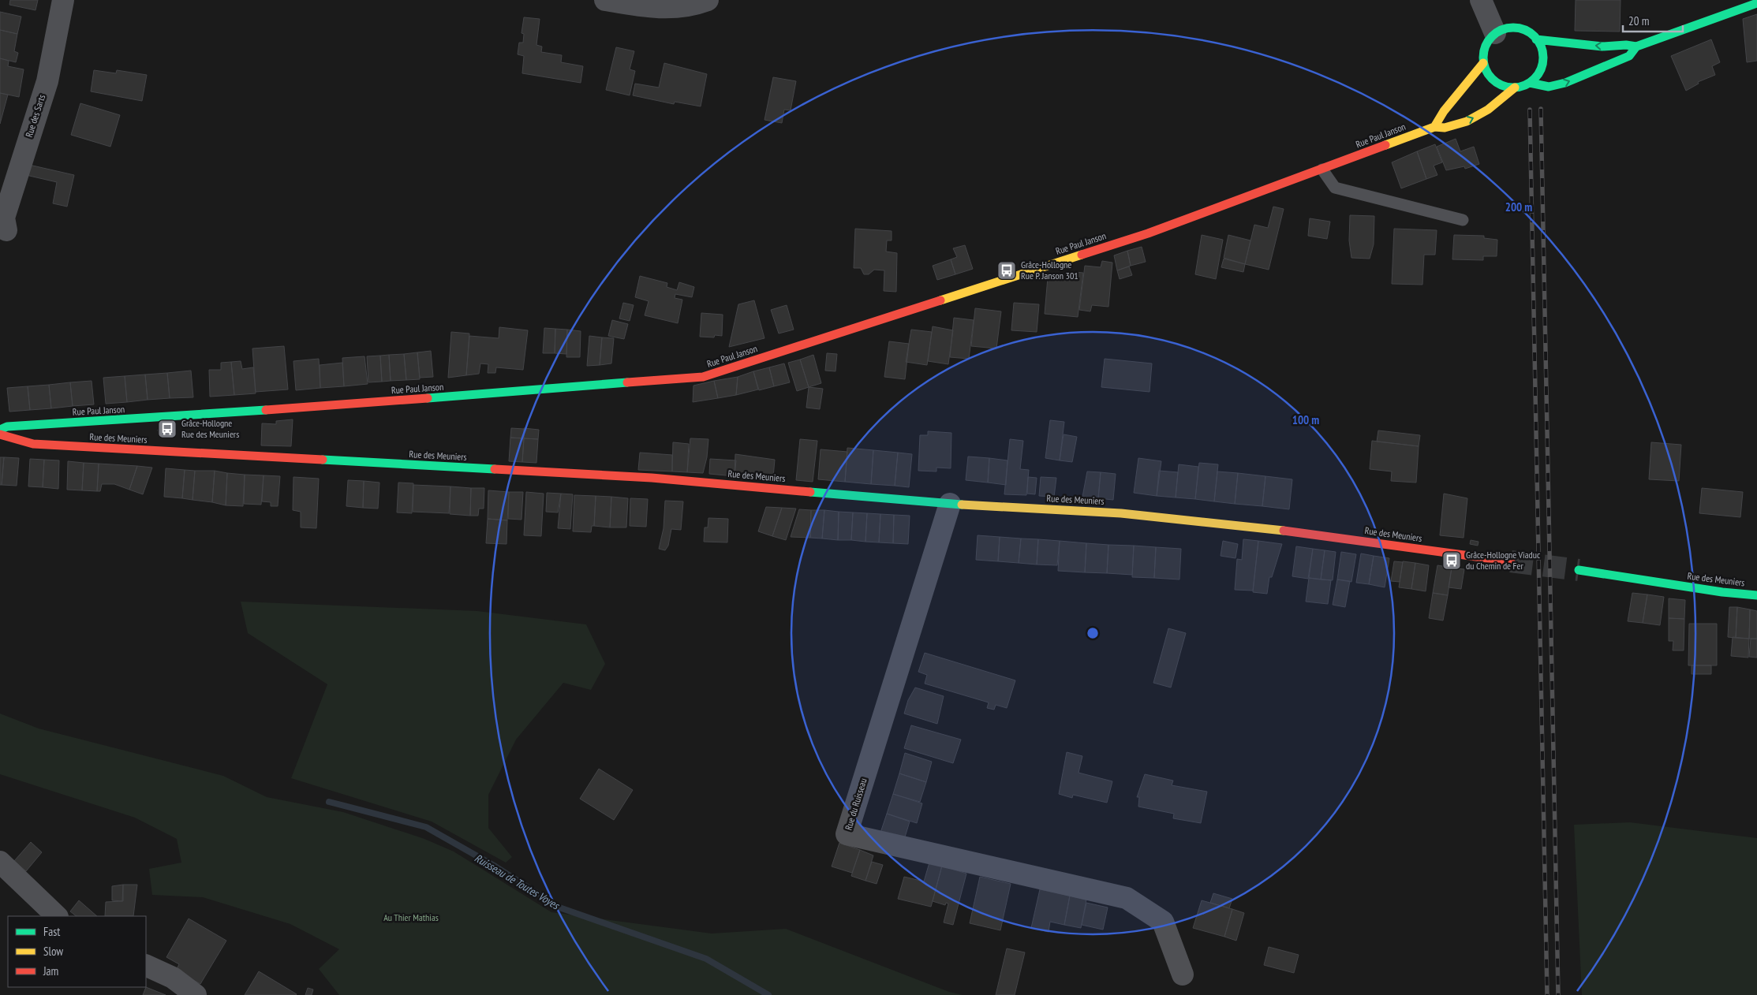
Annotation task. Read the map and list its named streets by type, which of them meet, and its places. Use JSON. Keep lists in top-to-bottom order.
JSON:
{
  "streets": {
    "street": [
      "Rue des Sarts",
      "Rue Paul Janson",
      "Rue des Meuniers",
      "Rue du Ruisseau"
    ]
  },
  "crossings": [
    ["Rue des Meuniers", "Rue du Ruisseau"]
  ],
  "water": ["Ruisseau de Toutes Voyes"],
  "parks": ["Au Thier Mathias"],
  "places": {
    "bus stop": ["Grâce-Hollogne Rue P. Janson 301", "Grâce-Hollogne Rue des Meuniers", "Grâce-Hollogne Viaduc du Chemin de Fer"]
  },
  "legend": ["Fast", "Slow", "Jam"],
  "scale_bar": "20 m",
  "rings": ["200 m", "100 m"]
}
